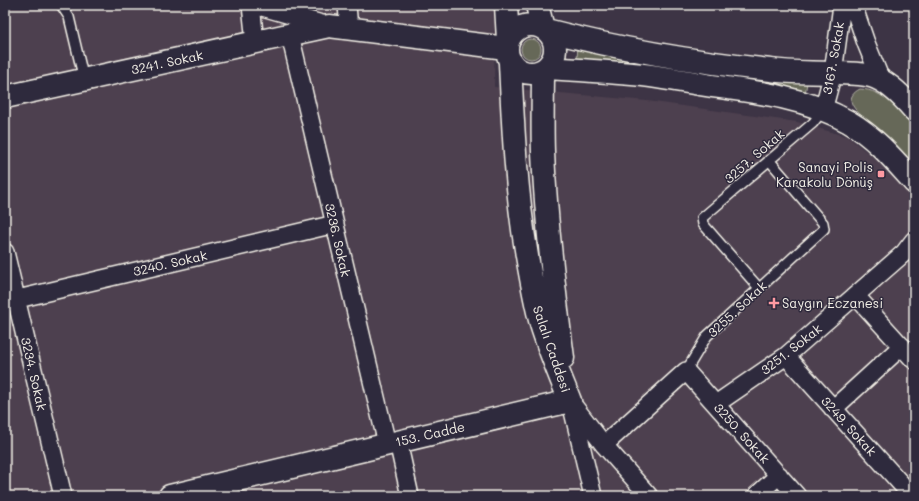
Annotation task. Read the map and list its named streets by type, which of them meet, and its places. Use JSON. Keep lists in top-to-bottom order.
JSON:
{
  "streets": {
    "street": [
      "3167. Sokak",
      "3241. Sokak",
      "3236. Sokak",
      "3240. Sokak",
      "3255. Sokak",
      "Salalı Caddesi",
      "3251. Sokak",
      "3234. Sokak",
      "3249. Sokak",
      "3250. Sokak",
      "153. Cadde"
    ],
    "lane": ["3257. Sokak"]
  },
  "crossings": [
    ["3167. Sokak", "3257. Sokak"],
    ["3241. Sokak", "3236. Sokak"],
    ["3241. Sokak", "Salalı Caddesi"],
    ["3257. Sokak", "3255. Sokak"],
    ["3236. Sokak", "3240. Sokak"],
    ["3236. Sokak", "153. Cadde"],
    ["3240. Sokak", "3234. Sokak"],
    ["3255. Sokak", "3250. Sokak"],
    ["Salalı Caddesi", "153. Cadde"],
    ["3251. Sokak", "3249. Sokak"],
    ["3251. Sokak", "3250. Sokak"]
  ],
  "places": {
    "transit": ["Sanayi Polis Karakolu Dönüş"],
    "health": ["Saygın Eczanesi"]
  }
}
